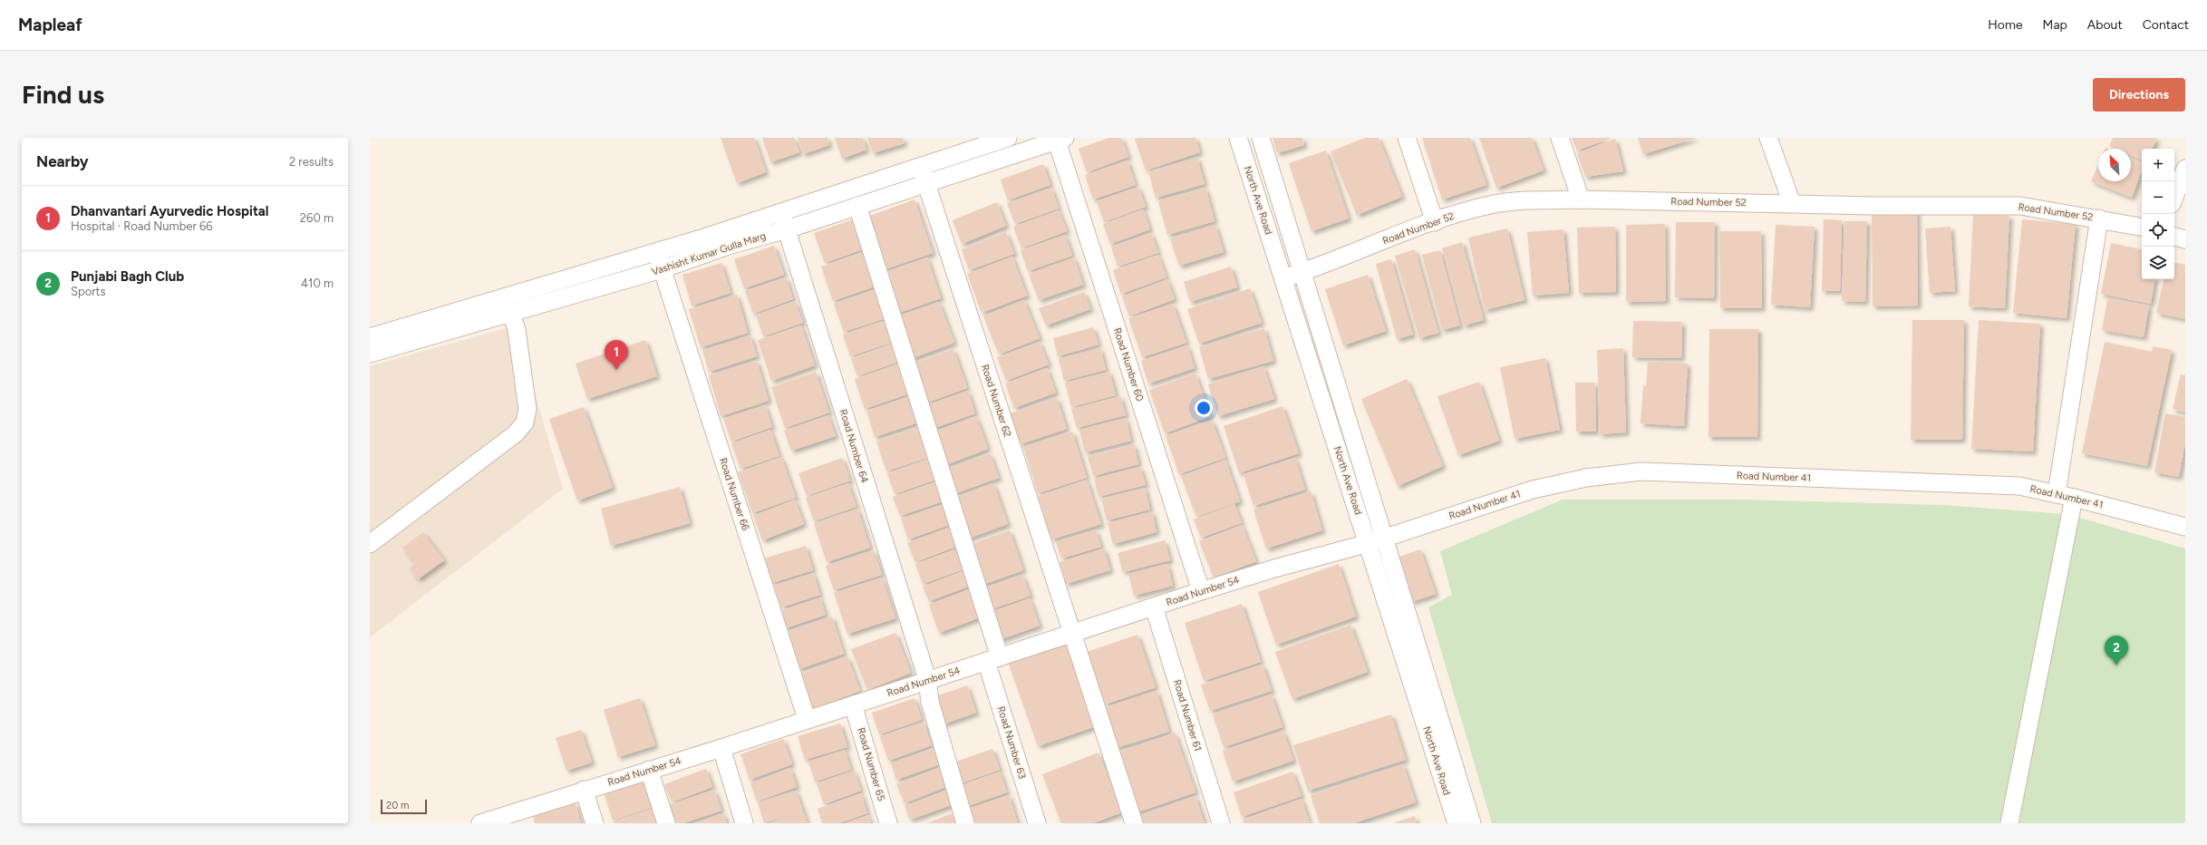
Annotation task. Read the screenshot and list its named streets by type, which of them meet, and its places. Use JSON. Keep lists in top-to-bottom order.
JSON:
{
  "streets": {
    "street": [
      "North Ave Road",
      "Road Number 52",
      "Vashisht Kumar Gulla Marg",
      "Road Number 60",
      "Road Number 62",
      "Road Number 64",
      "Road Number 41",
      "Road Number 66",
      "Road Number 54",
      "Road Number 61",
      "Road Number 63",
      "Road Number 65"
    ]
  },
  "crossings": [
    ["North Ave Road", "Road Number 52"],
    ["North Ave Road", "Road Number 41"],
    ["North Ave Road", "Road Number 54"],
    ["Vashisht Kumar Gulla Marg", "Road Number 60"],
    ["Vashisht Kumar Gulla Marg", "Road Number 62"],
    ["Vashisht Kumar Gulla Marg", "Road Number 64"],
    ["Vashisht Kumar Gulla Marg", "Road Number 66"],
    ["Vashisht Kumar Gulla Marg", "Road Number 63"],
    ["Road Number 60", "Road Number 54"],
    ["Road Number 62", "Road Number 54"],
    ["Road Number 64", "Road Number 54"],
    ["Road Number 41", "Road Number 54"],
    ["Road Number 66", "Road Number 54"],
    ["Road Number 54", "Road Number 61"],
    ["Road Number 54", "Road Number 63"],
    ["Road Number 54", "Road Number 65"]
  ],
  "scale_bar": "20 m",
  "north": "top left",
  "page": {
    "header": "Mapleaf",
    "nav": [
      "Home",
      "Map",
      "About",
      "Contact"
    ],
    "buttons": "Directions",
    "title": "Find us",
    "heading": ["Nearby", "2 results"],
    "map_buttons": ["+", "−"],
    "list": [
      {
        "mark": "1",
        "name": "Dhanvantari Ayurvedic Hospital",
        "note": "Hospital · Road Number 66",
        "value": "260 m"
      },
      {
        "mark": "2",
        "name": "Punjabi Bagh Club",
        "note": "Sports",
        "value": "410 m"
      }
    ],
    "pins": ["1", "2"],
    "scale": "20 m"
  }
}
